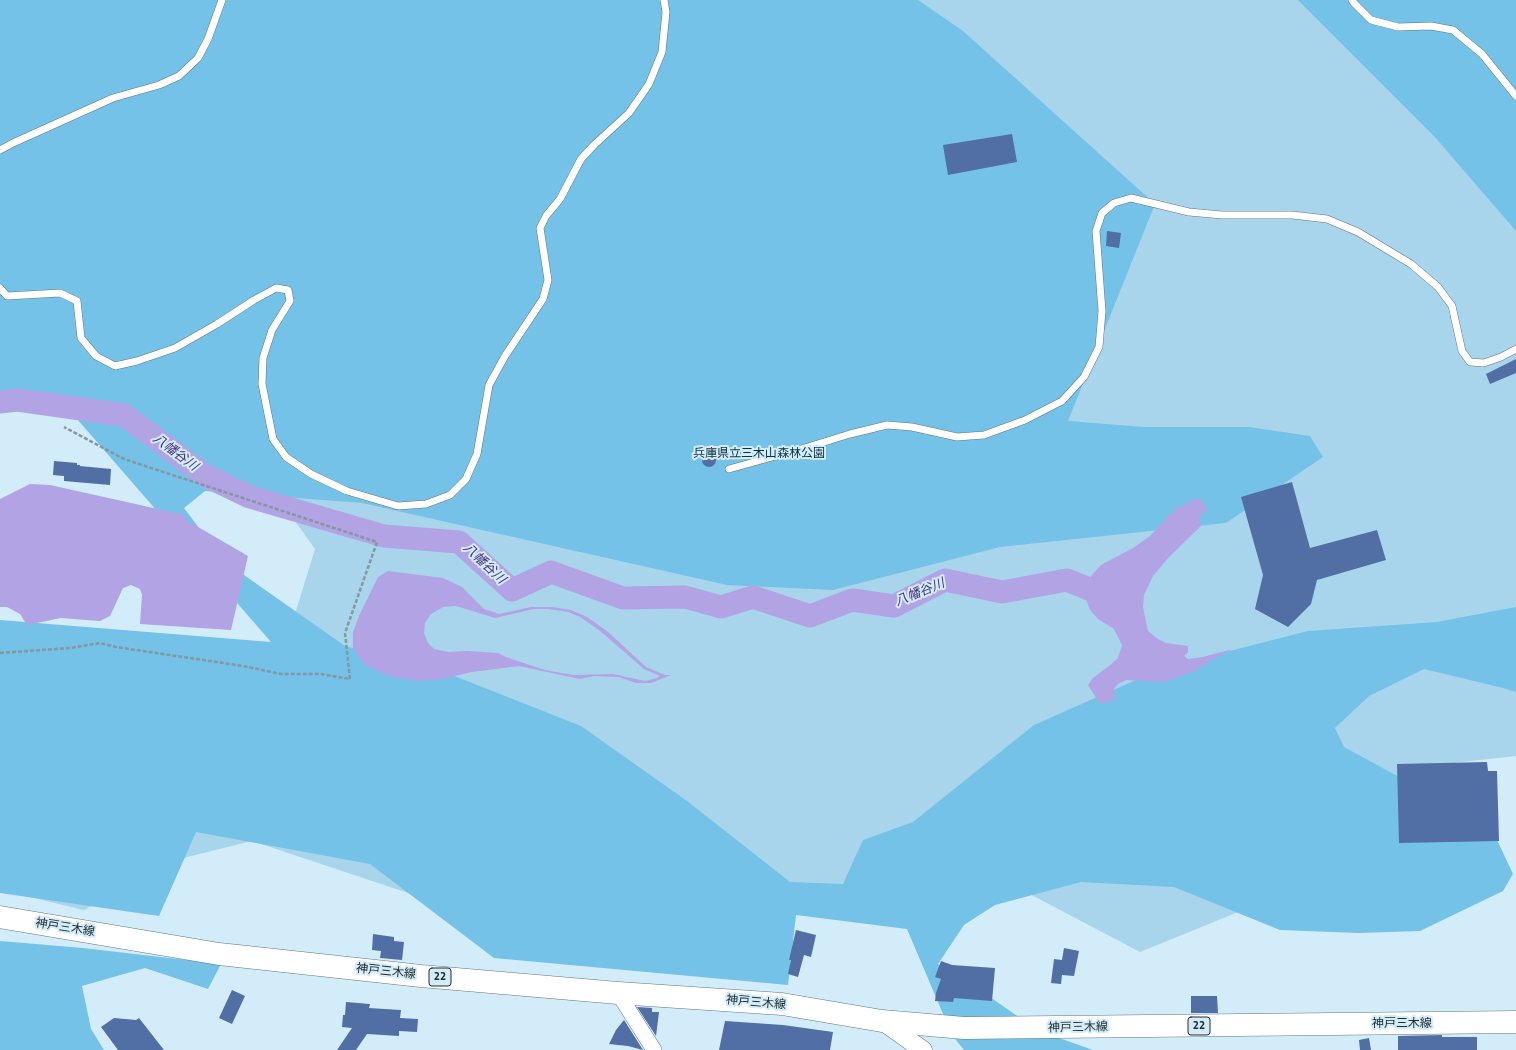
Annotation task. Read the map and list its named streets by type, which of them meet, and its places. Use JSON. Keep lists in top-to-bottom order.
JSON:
{
  "streets": {
    "main road": ["神戸三木線", "22"]
  },
  "water": ["八幡谷川"],
  "parks": ["兵庫県立三木山森林公園"]
}
